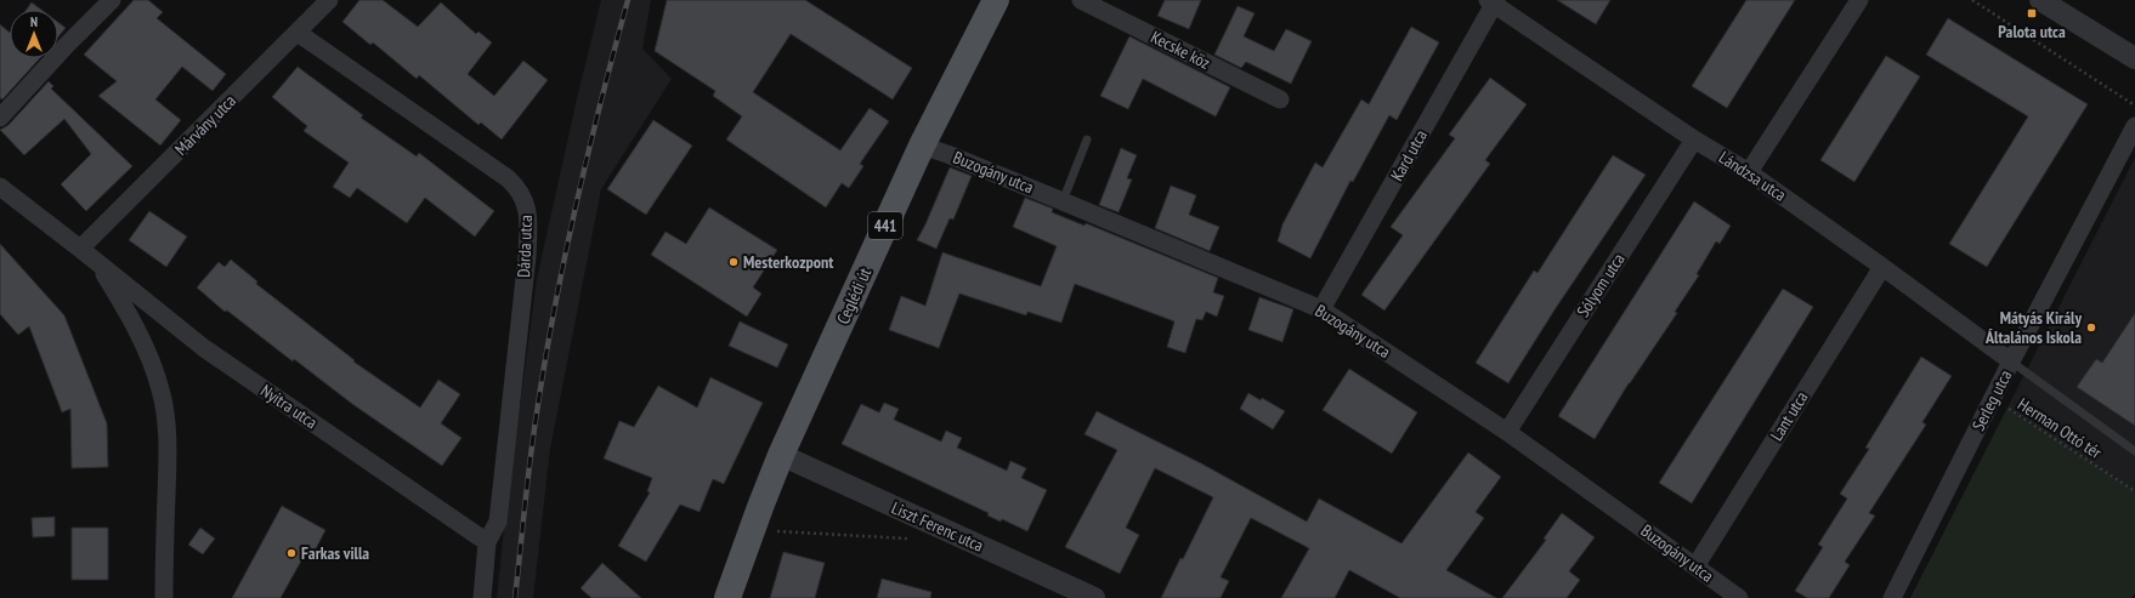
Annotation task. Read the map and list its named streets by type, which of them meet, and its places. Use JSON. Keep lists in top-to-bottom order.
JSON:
{
  "streets": {
    "main road": ["441", "Ceglédi út"],
    "street": [
      "Kecske köz",
      "Márvány utca",
      "Kard utca",
      "Buzogány utca",
      "Lándzsa utca",
      "Dárda utca",
      "Sólyom utca",
      "Serleg utca",
      "Nyitra utca",
      "Lant utca",
      "Liszt Ferenc utca"
    ],
    "path": ["Herman Ottó tér"]
  },
  "crossings": [
    ["Márvány utca", "Dárda utca"],
    ["Márvány utca", "Nyitra utca"],
    ["Kard utca", "Buzogány utca"],
    ["Kard utca", "Lándzsa utca"],
    ["Buzogány utca", "Sólyom utca"],
    ["Buzogány utca", "Ceglédi út"],
    ["Buzogány utca", "Lant utca"],
    ["Lándzsa utca", "Sólyom utca"],
    ["Lándzsa utca", "Serleg utca"],
    ["Lándzsa utca", "Lant utca"],
    ["Dárda utca", "Nyitra utca"],
    ["Ceglédi út", "Liszt Ferenc utca"],
    ["Serleg utca", "Herman Ottó tér"]
  ],
  "places": {
    "transit": ["Palota utca"],
    "other": ["Mesterkozpont", "Mátyás Király Általános Iskola", "Farkas villa"]
  },
  "north": "top"
}
